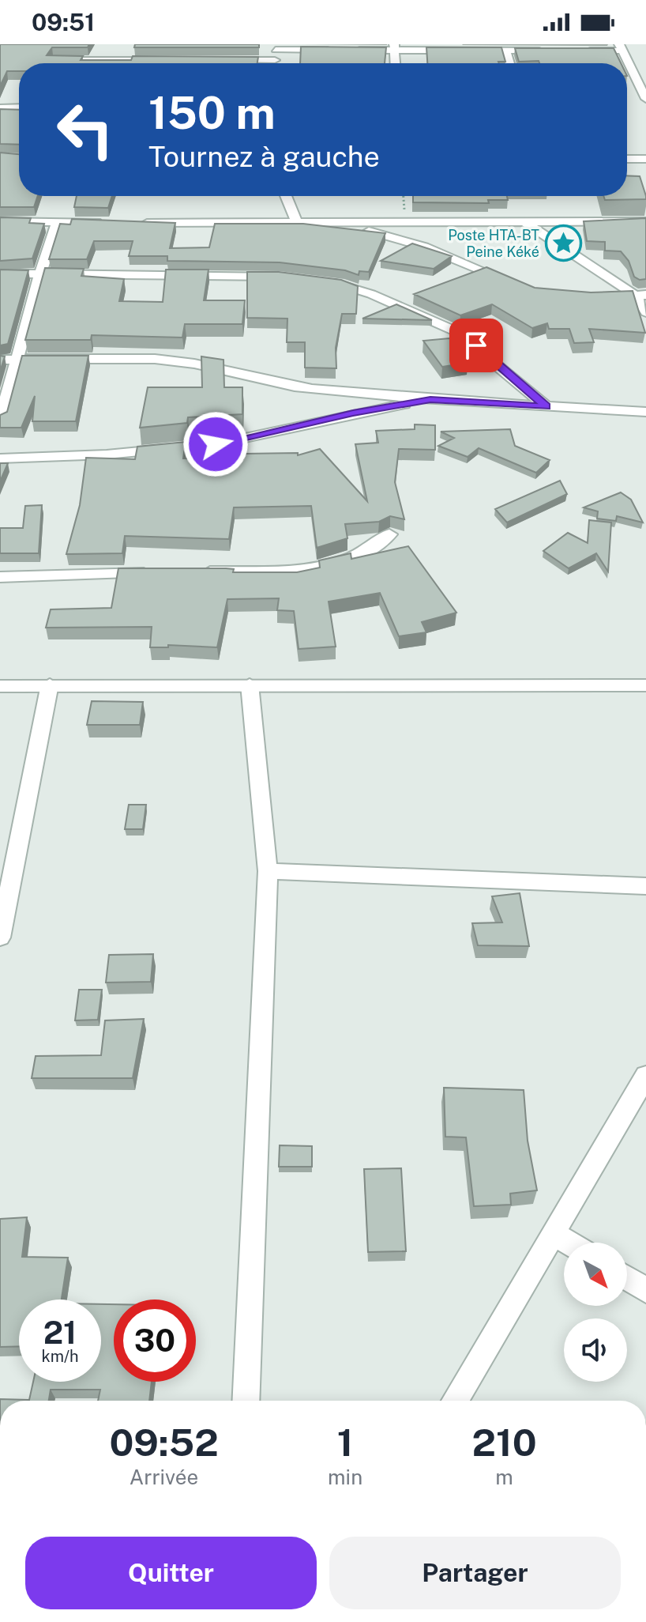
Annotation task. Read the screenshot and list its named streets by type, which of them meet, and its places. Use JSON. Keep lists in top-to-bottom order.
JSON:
{
  "places": {
    "place": ["Poste HTA-BT Peine Kéké"]
  },
  "north": "bottom right",
  "page": {
    "status": "09:51",
    "turn": ["150 m", "Tournez à gauche"],
    "speed": "21 km/h",
    "limit": "30",
    "eta": [
      "09:52",
      "Arrivée",
      "1",
      "min",
      "210",
      "m"
    ],
    "buttons": ["Quitter", "Partager"]
  }
}
